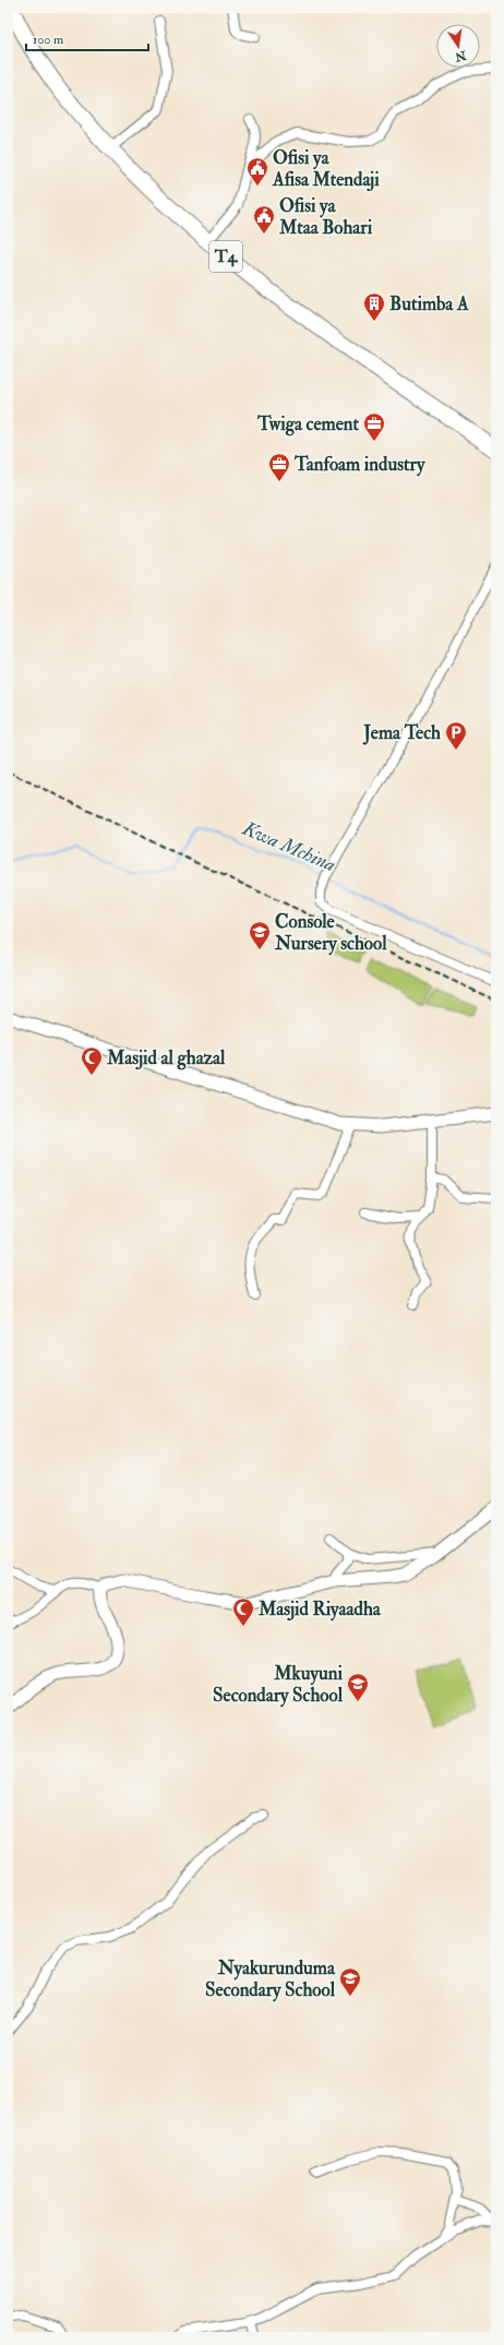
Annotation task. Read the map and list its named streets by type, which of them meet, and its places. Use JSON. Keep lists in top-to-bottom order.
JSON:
{
  "streets": {
    "highway": ["T4"]
  },
  "water": ["Kwa Mchina"],
  "places": {
    "public building": ["Ofisi ya Afisa Mtendaji", "Ofisi ya Mtaa Bohari"],
    "building": ["Butimba A"],
    "office": ["Twiga cement", "Tanfoam industry"],
    "parking": ["Jema Tech"],
    "school or university": ["Console Nursery school", "Mkuyuni Secondary School", "Nyakurunduma Secondary School"],
    "mosque": ["Masjid al ghazal", "Masjid Riyaadha"]
  },
  "scale_bar": "100 m",
  "north": "bottom"
}
